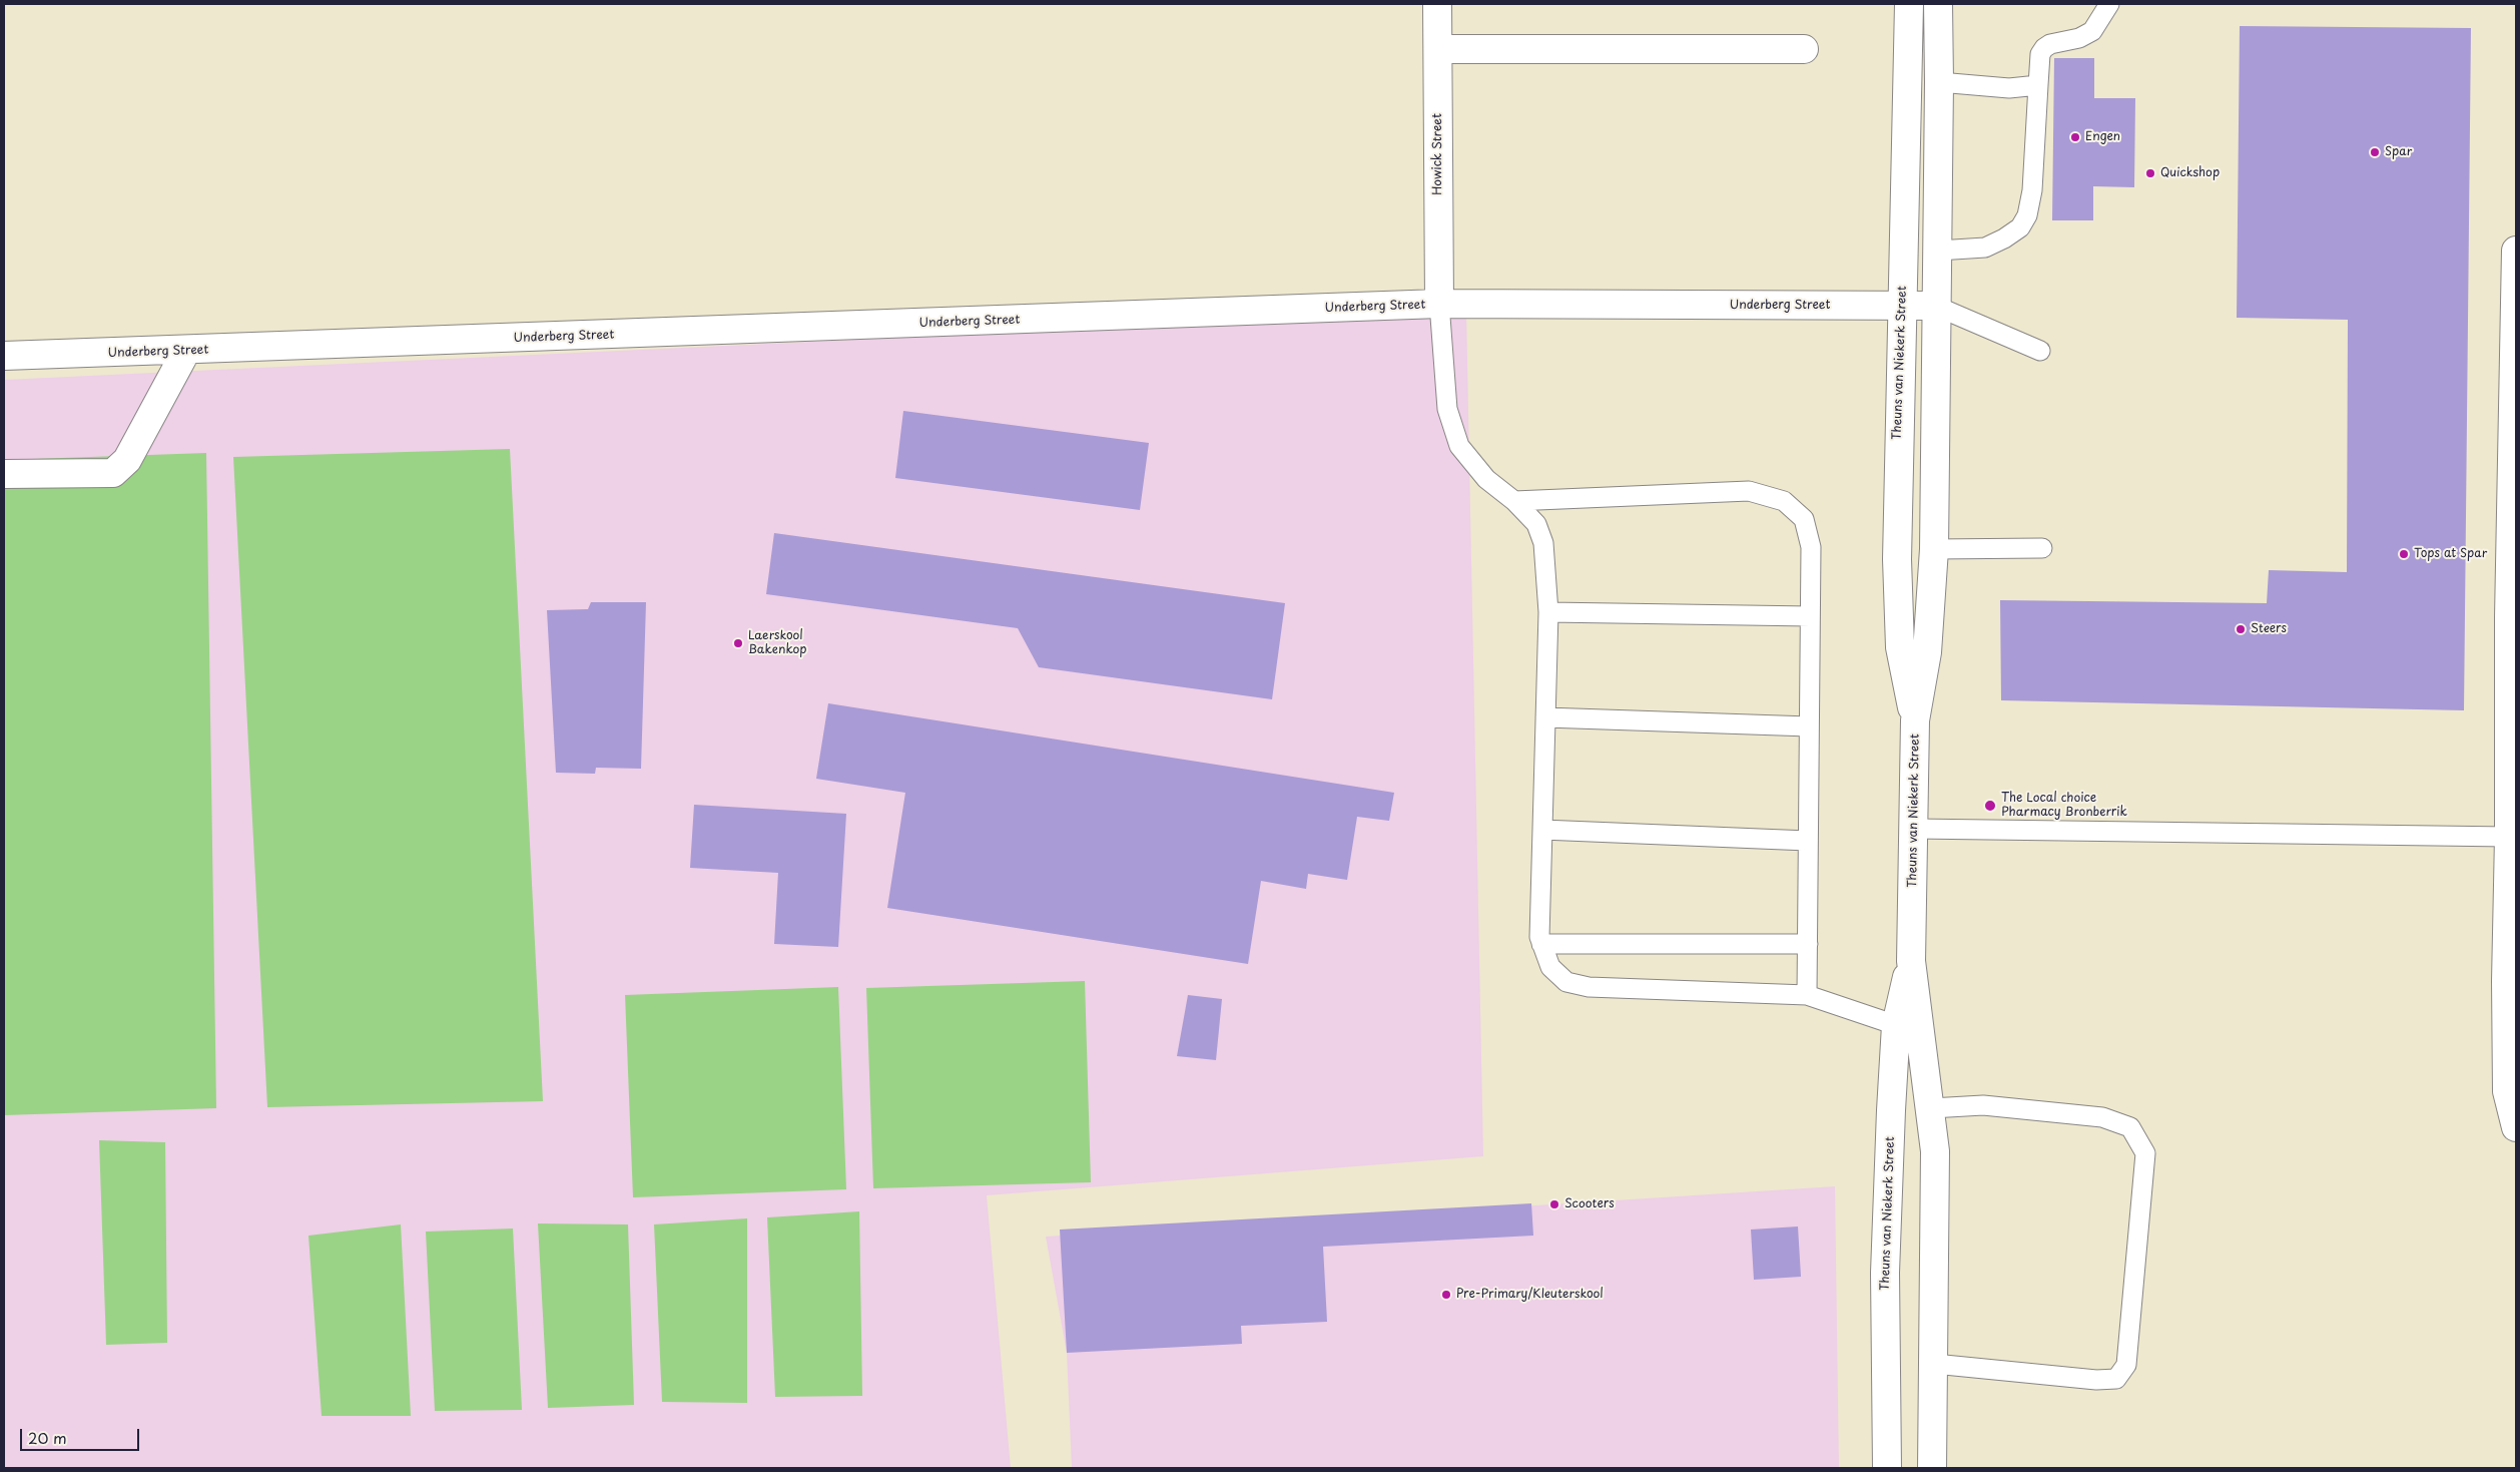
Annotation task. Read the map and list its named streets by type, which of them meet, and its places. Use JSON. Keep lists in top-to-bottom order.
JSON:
{
  "streets": {
    "street": ["Howick Street", "Underberg Street", "Theuns van Niekerk Street"]
  },
  "crossings": [
    ["Howick Street", "Underberg Street"],
    ["Underberg Street", "Theuns van Niekerk Street"]
  ],
  "places": [
    "Engen",
    "Spar",
    "Quickshop",
    "Tops at Spar",
    "Steers",
    "Laerskool Bakenkop",
    "The Local choice Pharmacy Bronberrik",
    "Scooters",
    "Pre-Primary/Kleuterskool"
  ],
  "scale_bar": "20 m"
}
